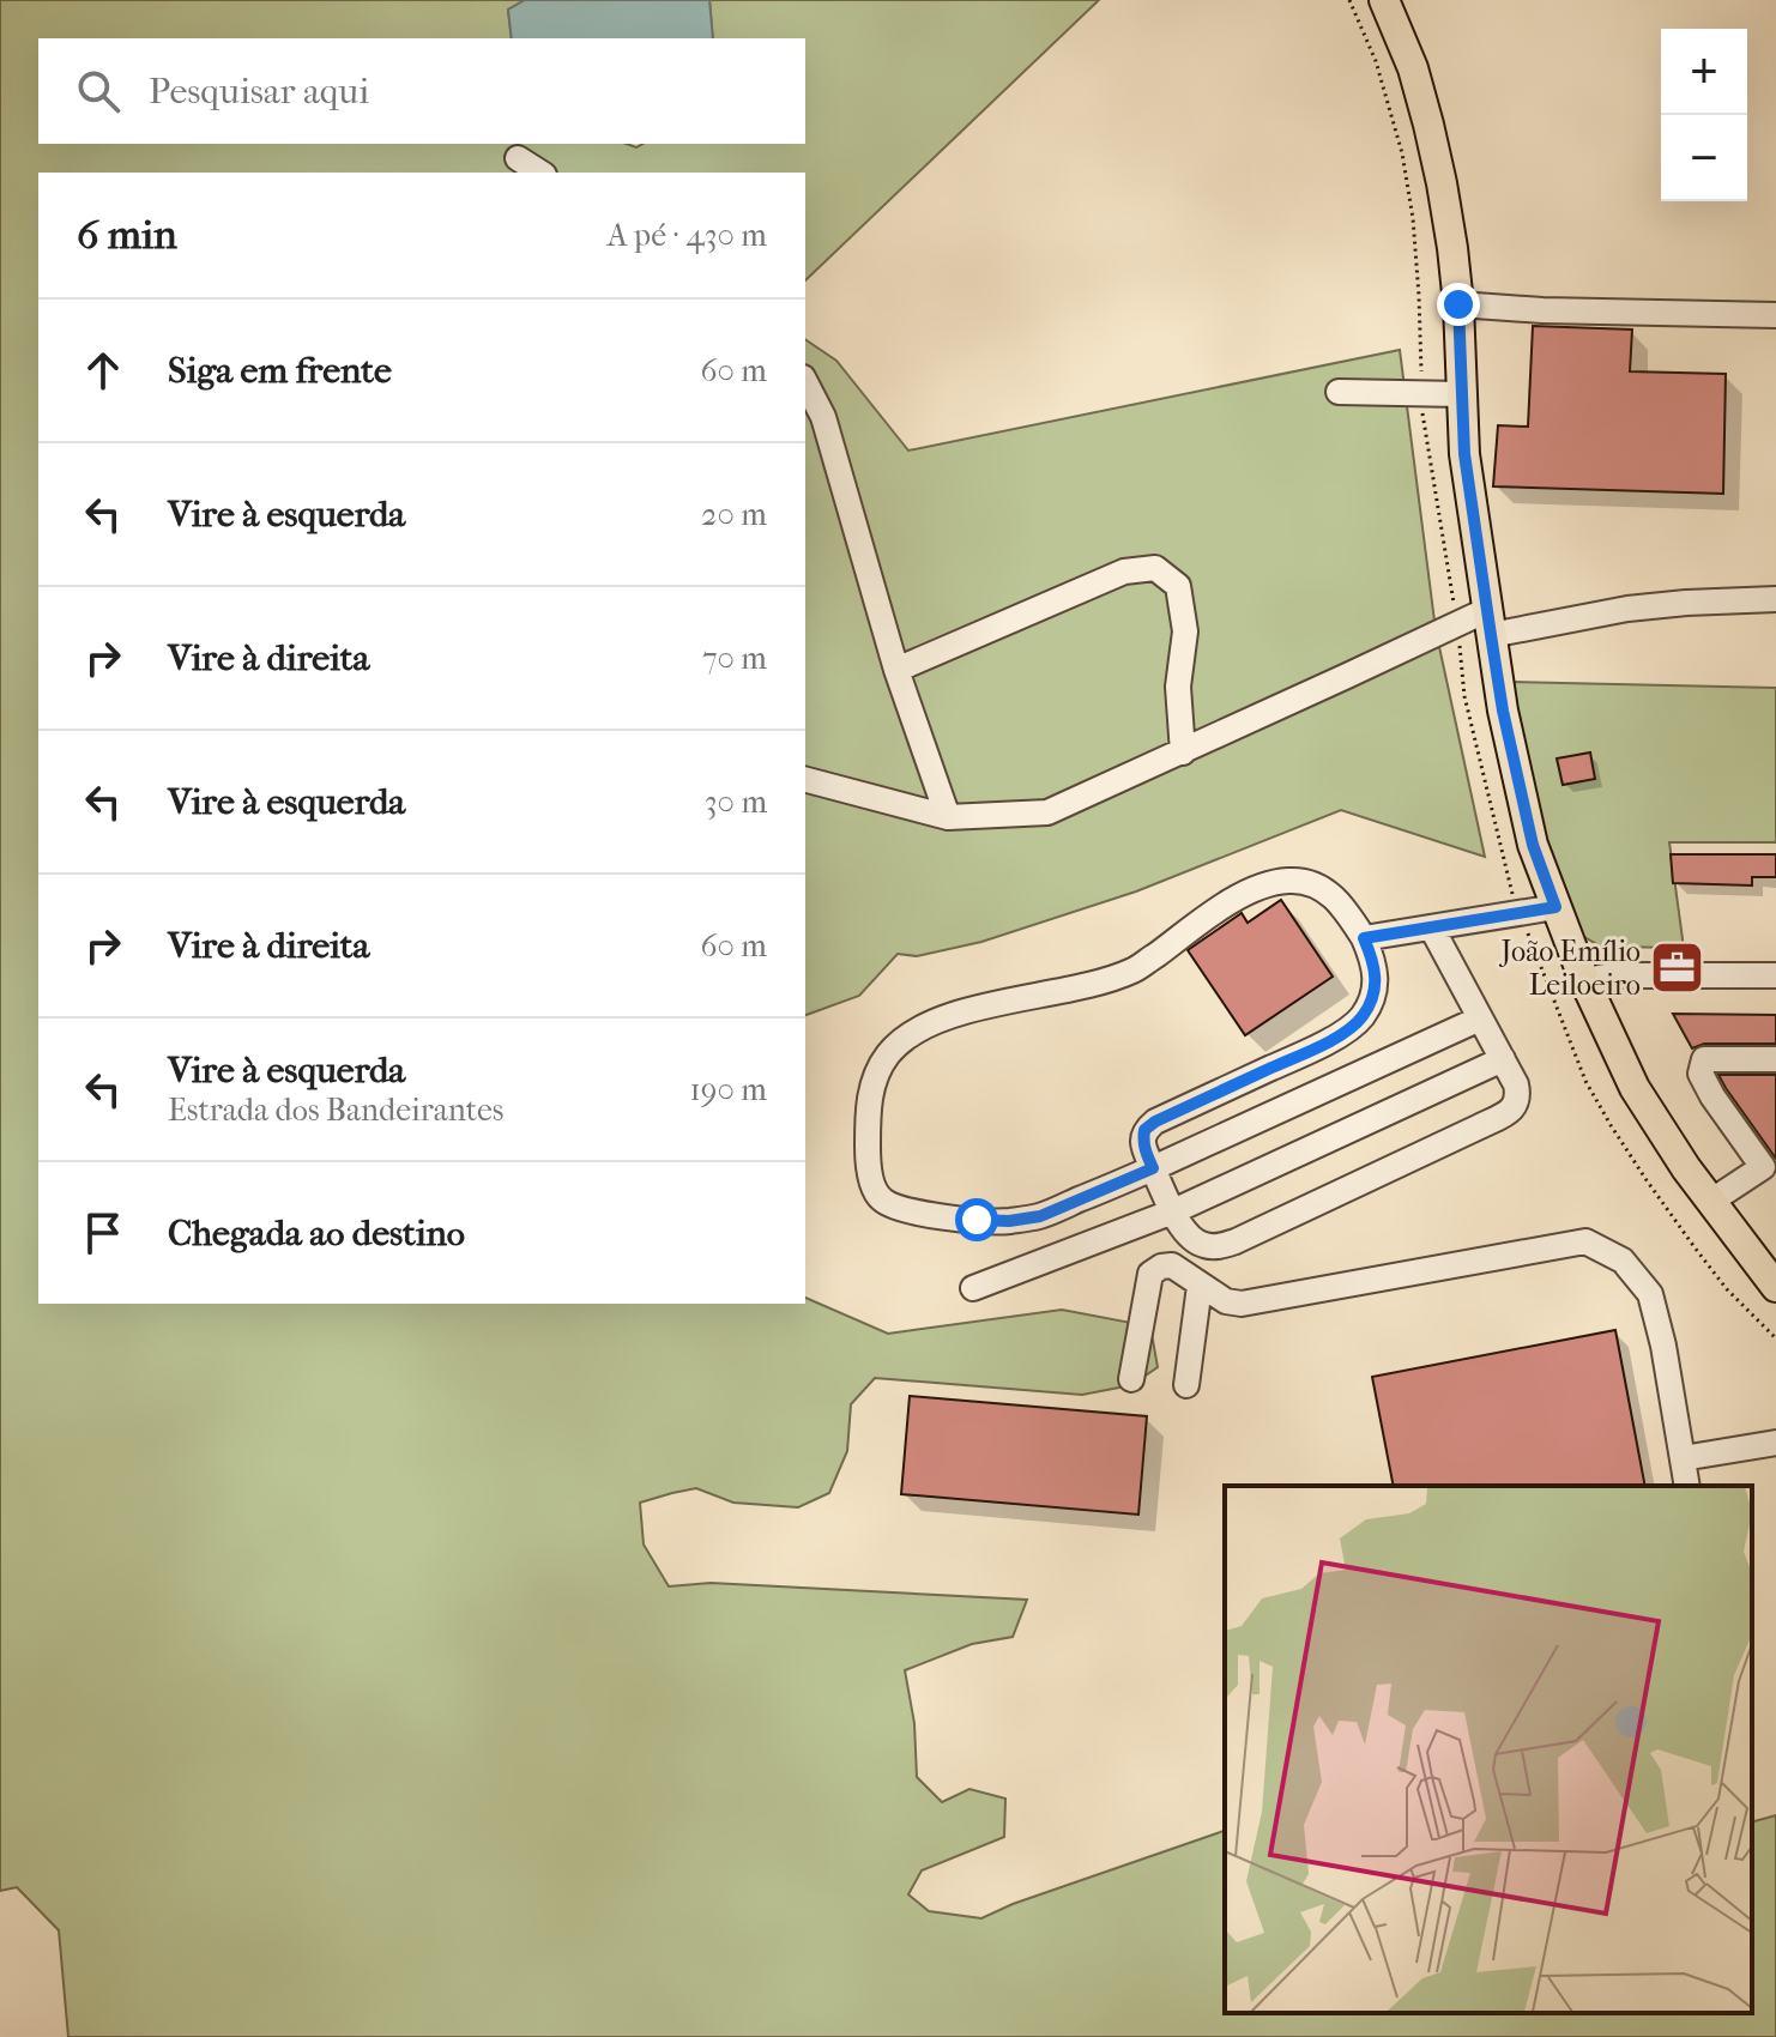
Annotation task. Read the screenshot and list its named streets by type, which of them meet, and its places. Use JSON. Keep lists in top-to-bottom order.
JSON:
{
  "places": {
    "office": ["João Emílio Leiloeiro"]
  },
  "page": {
    "map_buttons": ["+", "−"],
    "search": "Pesquisar aqui",
    "heading": ["6 min", "A pé · 430 m"],
    "list": [
      ["Siga em frente", "60 m"],
      ["Vire à esquerda", "20 m"],
      ["Vire à direita", "70 m"],
      ["Vire à esquerda", "30 m"],
      ["Vire à direita", "60 m"],
      ["Vire à esquerda", "Estrada dos Bandeirantes", "190 m"],
      "Chegada ao destino"
    ]
  }
}
